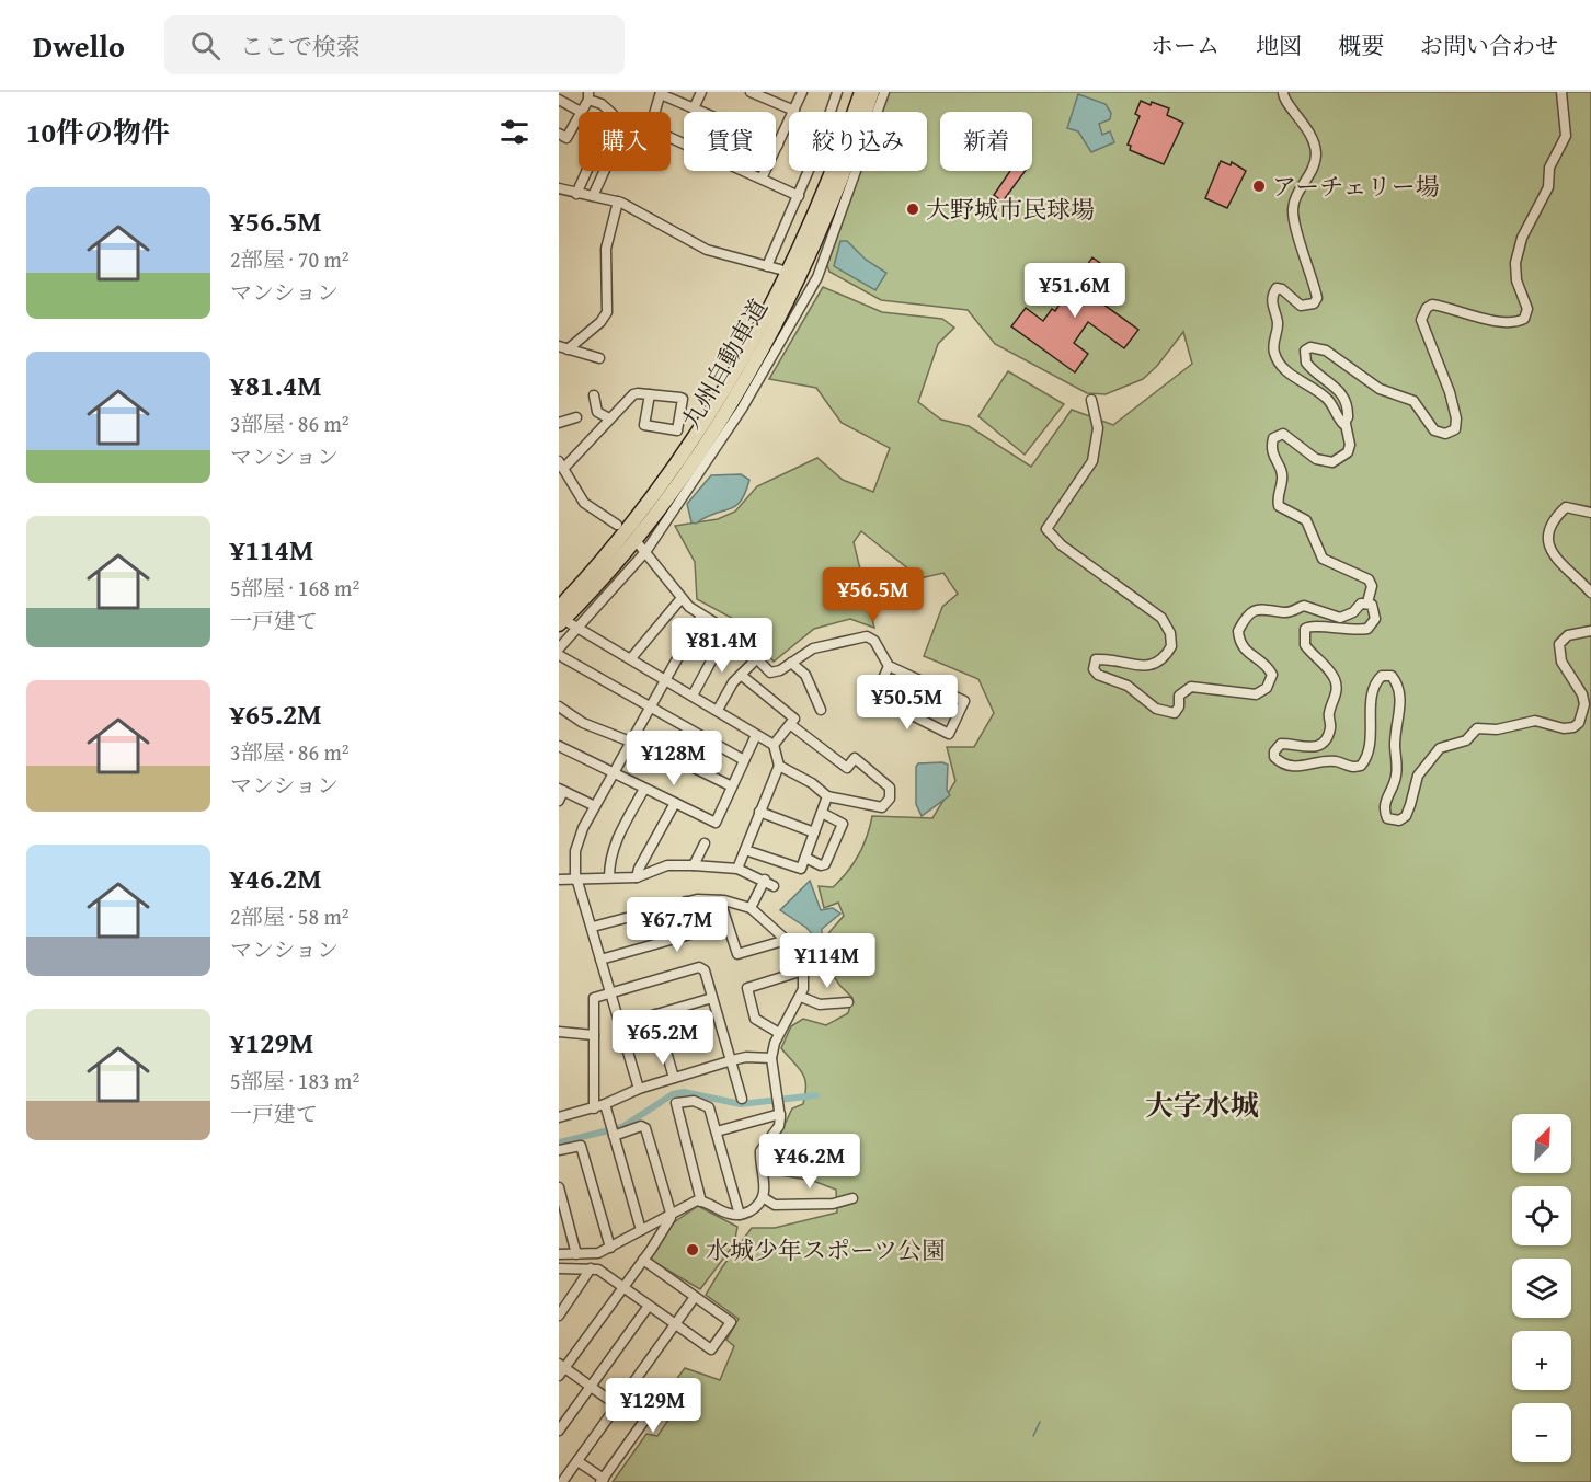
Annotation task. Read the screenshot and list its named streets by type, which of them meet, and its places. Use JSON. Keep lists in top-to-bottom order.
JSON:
{
  "streets": {
    "highway": ["九州自動車道"]
  },
  "districts": ["大字水城"],
  "places": ["アーチェリー場", "大野城市民球場", "水城少年スポーツ公園"],
  "north": "top right",
  "page": {
    "header": "Dwello",
    "search": "ここで検索",
    "nav": [
      "ホーム",
      "地図",
      "概要",
      "お問い合わせ"
    ],
    "heading": "10件の物件",
    "chip": [
      "購入",
      "賃貸",
      "絞り込み",
      "新着"
    ],
    "list": [
      {
        "name": "¥56.5M",
        "note": "2部屋 · 70 m² · マンション"
      },
      {
        "name": "¥81.4M",
        "note": "3部屋 · 86 m² · マンション"
      },
      {
        "name": "¥114M",
        "note": "5部屋 · 168 m² · 一戸建て"
      },
      {
        "name": "¥65.2M",
        "note": "3部屋 · 86 m² · マンション"
      },
      {
        "name": "¥46.2M",
        "note": "2部屋 · 58 m² · マンション"
      },
      {
        "name": "¥129M",
        "note": "5部屋 · 183 m² · 一戸建て"
      }
    ],
    "price": [
      "¥51.6M",
      "¥56.5M",
      "¥81.4M",
      "¥50.5M",
      "¥128M",
      "¥67.7M",
      "¥114M",
      "¥65.2M",
      "¥46.2M",
      "¥129M"
    ],
    "map_buttons": ["+", "−"]
  }
}
